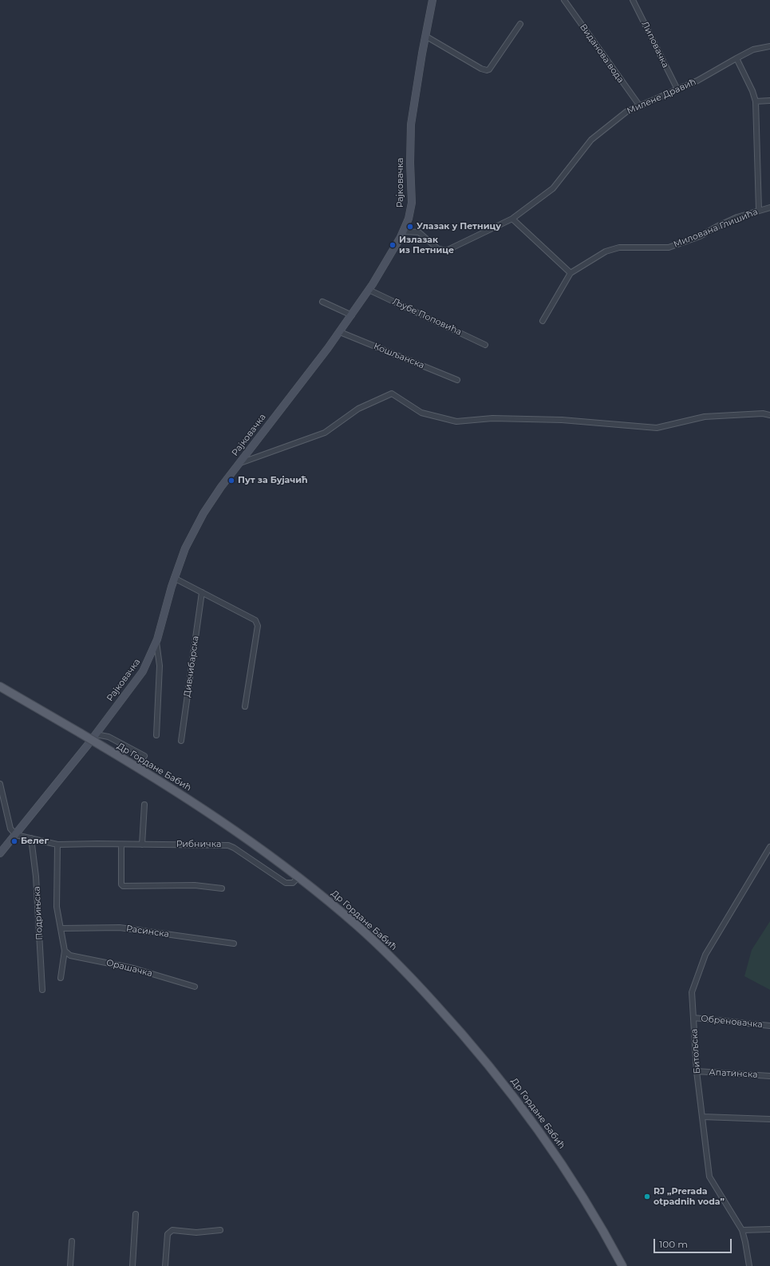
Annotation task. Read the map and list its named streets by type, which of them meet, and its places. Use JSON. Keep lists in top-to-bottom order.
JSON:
{
  "streets": {
    "main road": ["Рајковачка", "Др Гордане Бабић"],
    "street": [
      "Липовачка",
      "Виданова вода",
      "Милене Дравић",
      "Милована Глишића",
      "Љубе Поповића",
      "Кошљанска",
      "Дивчибарска",
      "Рибничка",
      "Подрињска",
      "Расинска",
      "Орашачка",
      "Обреновачка",
      "Битољска",
      "Апатинска"
    ]
  },
  "crossings": [
    ["Липовачка", "Милене Дравић"],
    ["Виданова вода", "Милене Дравић"],
    ["Милене Дравић", "Рајковачка"],
    ["Рајковачка", "Љубе Поповића"],
    ["Рајковачка", "Кошљанска"],
    ["Рајковачка", "Рибничка"],
    ["Др Гордане Бабић", "Рибничка"],
    ["Рибничка", "Подрињска"],
    ["Подрињска", "Расинска"],
    ["Подрињска", "Орашачка"],
    ["Обреновачка", "Битољска"],
    ["Битољска", "Апатинска"]
  ],
  "places": [
    "Улазак у Петницу",
    "Излазак из Петнице",
    "Пут за Бујачић",
    "Белег",
    "RJ „Prerada otpadnih voda”"
  ],
  "scale_bar": "100 m"
}
